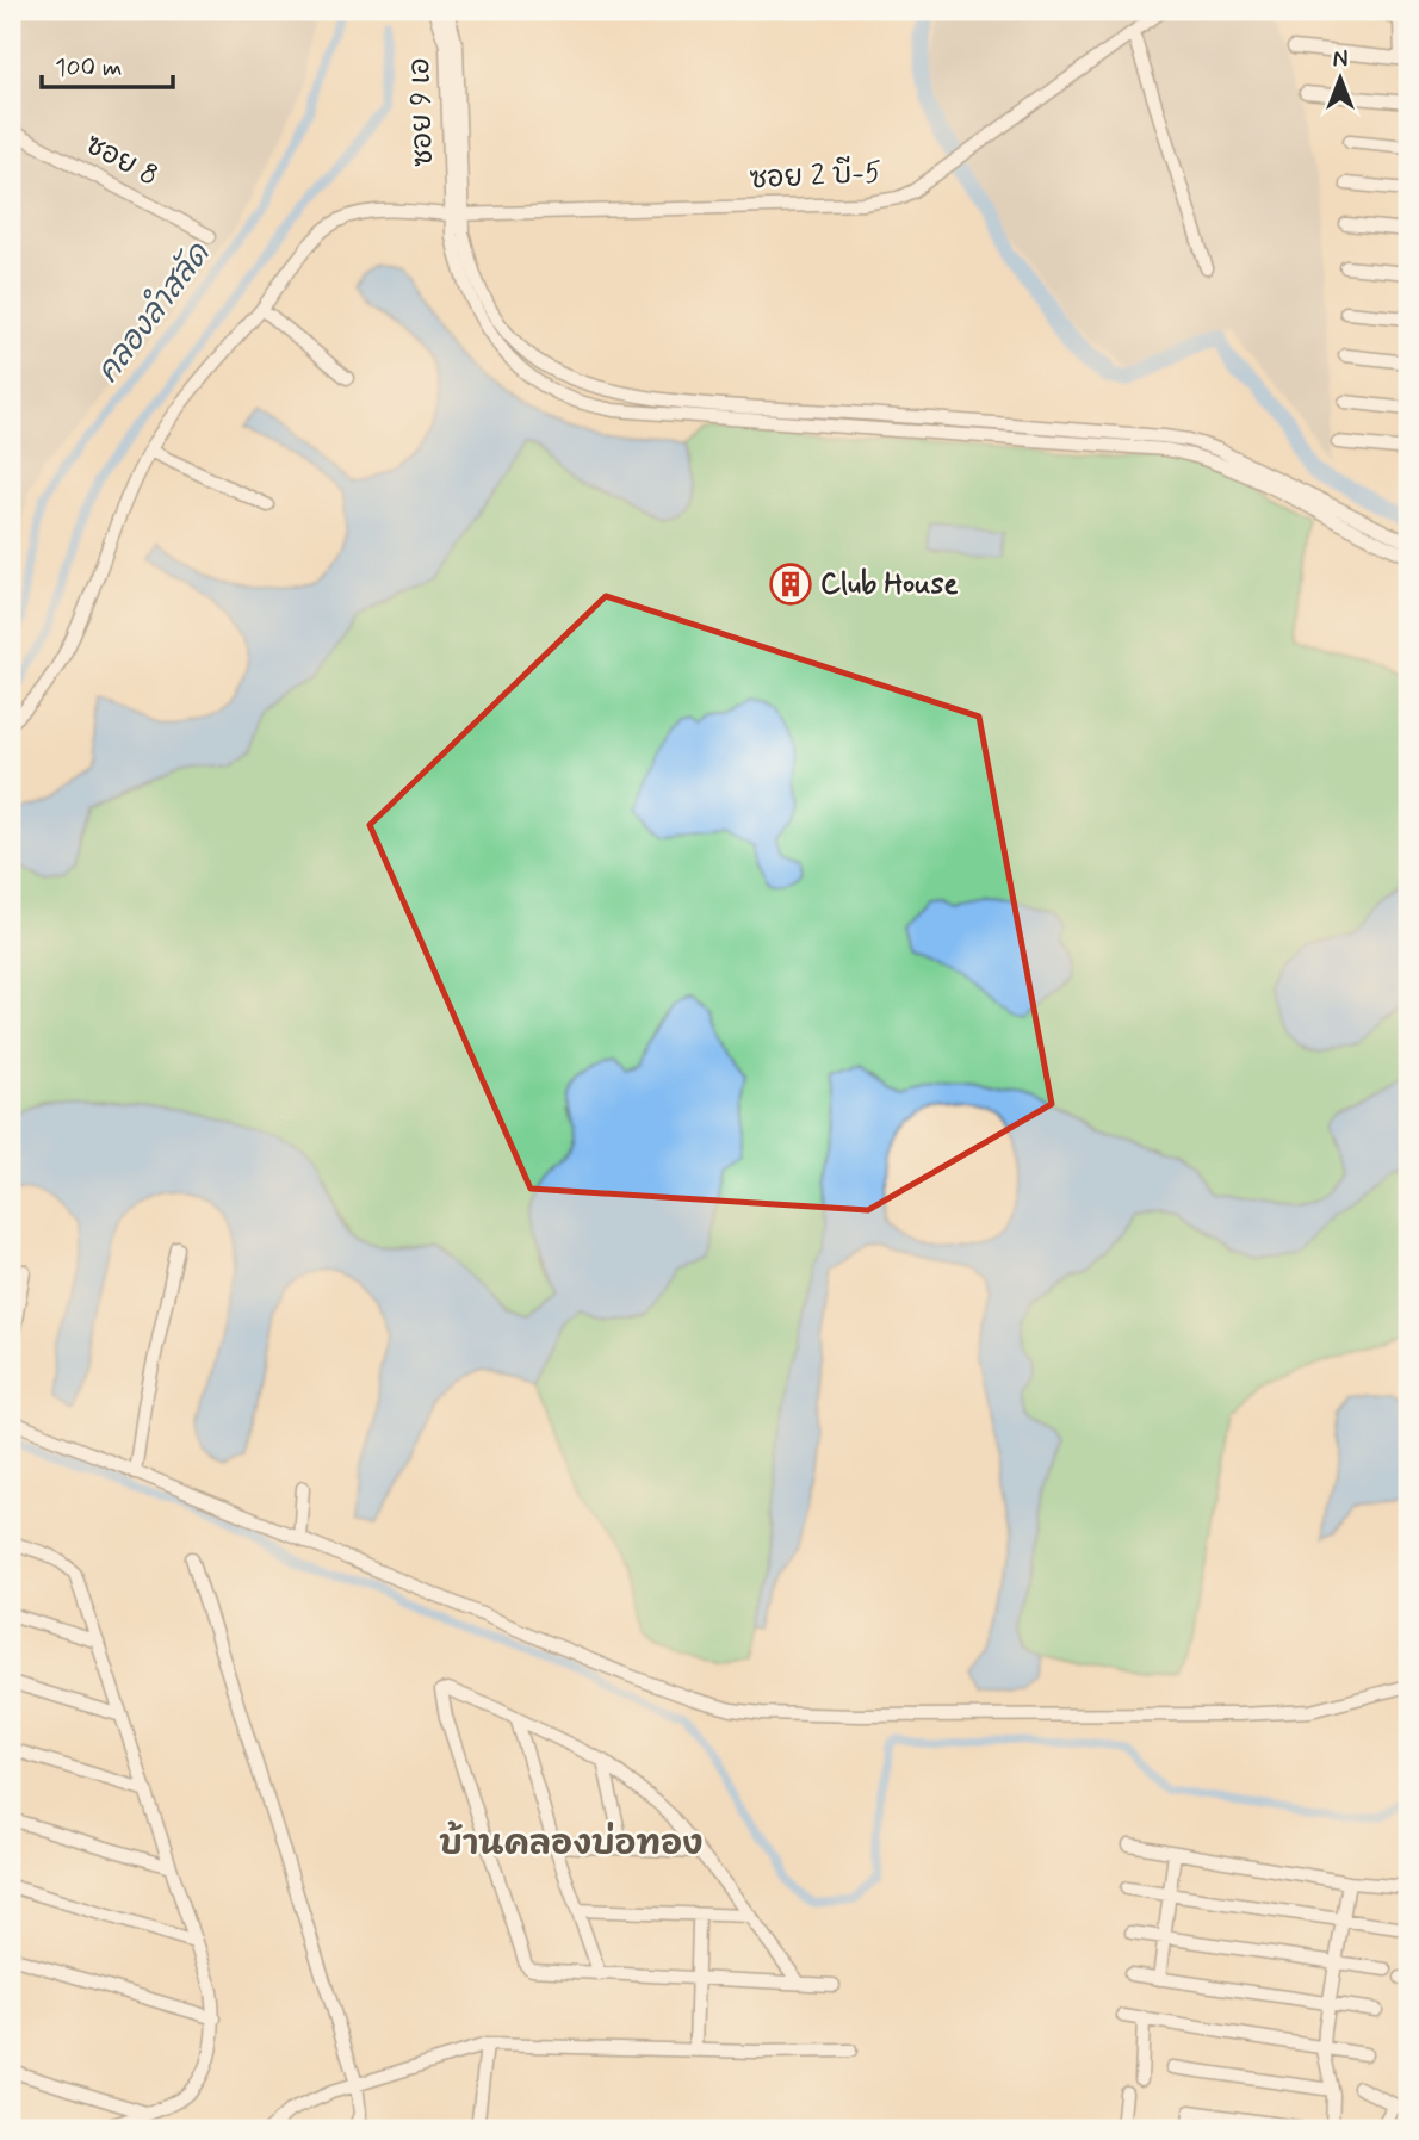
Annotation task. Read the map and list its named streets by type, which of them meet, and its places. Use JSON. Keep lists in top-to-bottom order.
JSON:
{
  "streets": {
    "street": ["ซอย 9 เอ", "ซอย 8", "ซอย 2 บี-5"]
  },
  "crossings": [
    ["ซอย 9 เอ", "ซอย 2 บี-5"]
  ],
  "districts": ["บ้านคลองบ่อทอง"],
  "water": ["คลองลำสลัด"],
  "places": {
    "building": ["Club House"]
  },
  "scale_bar": "100 m",
  "north": "top"
}
